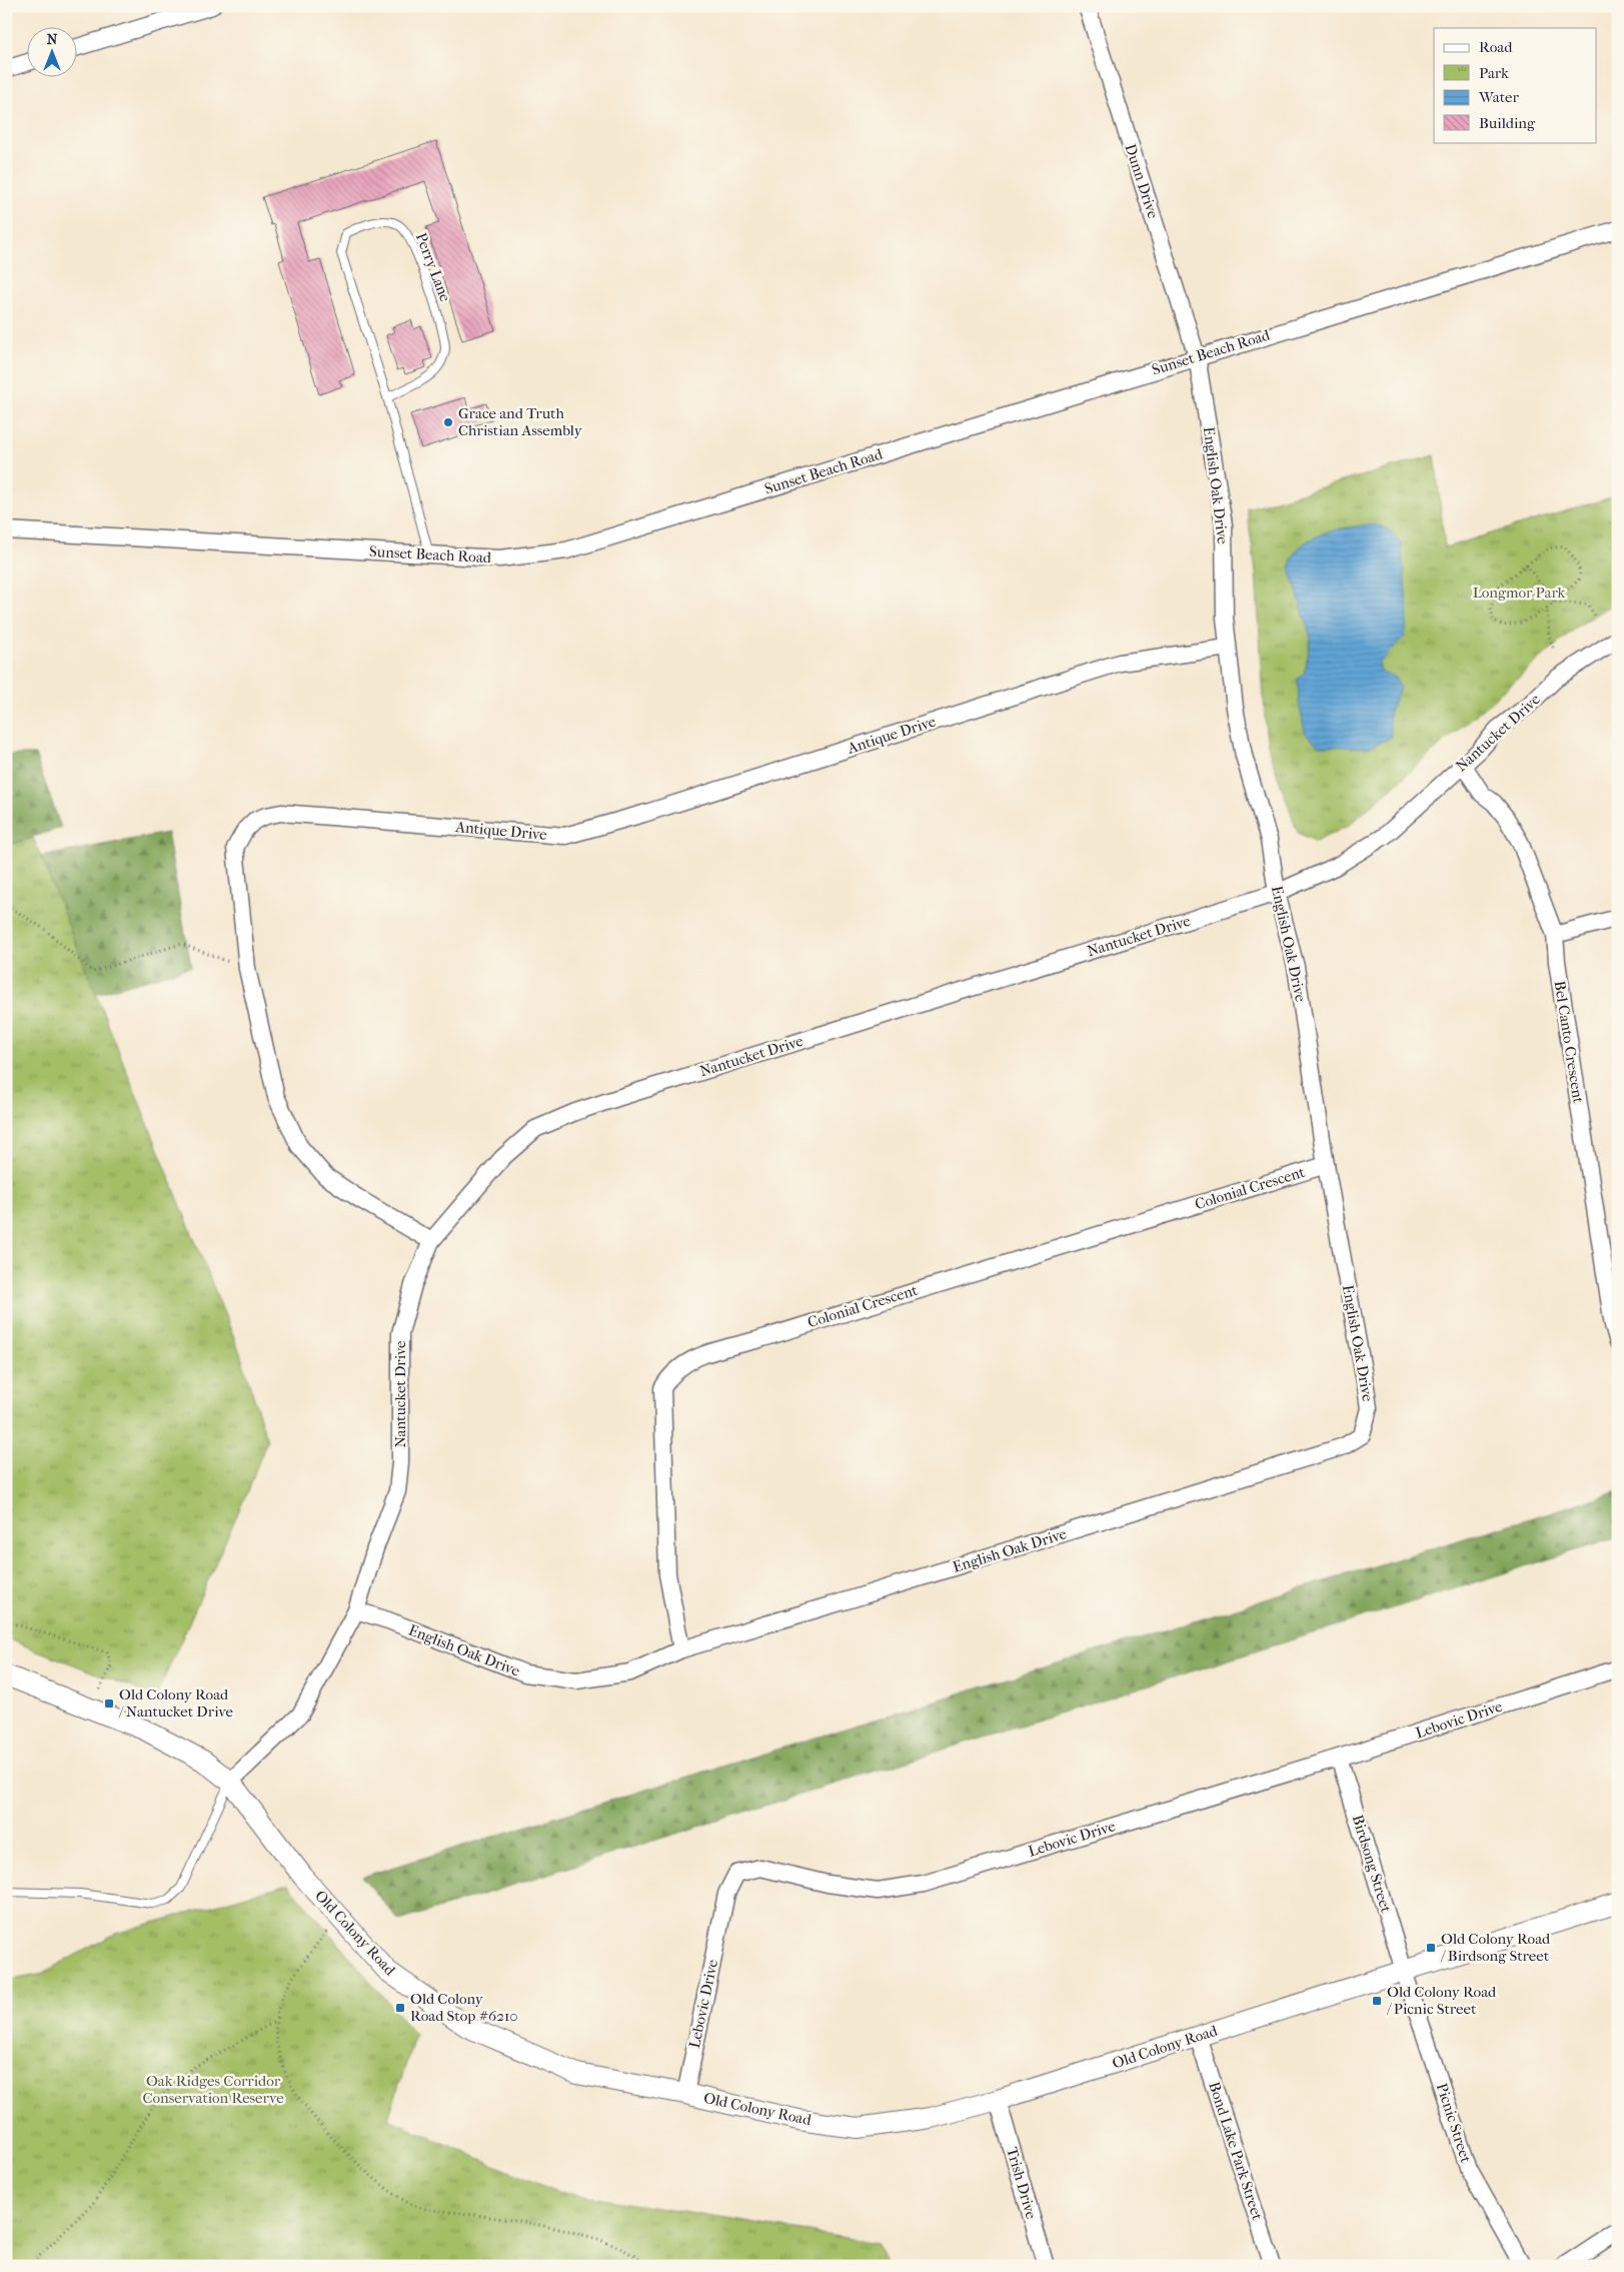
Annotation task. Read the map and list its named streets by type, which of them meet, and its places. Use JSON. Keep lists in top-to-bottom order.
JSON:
{
  "streets": {
    "street": [
      "Dunn Drive",
      "Sunset Beach Road",
      "English Oak Drive",
      "Nantucket Drive",
      "Antique Drive",
      "Bel Canto Crescent",
      "Colonial Crescent",
      "Lebovic Drive",
      "Birdsong Street",
      "Old Colony Road",
      "Picnic Street",
      "Bond Lake Park Street",
      "Trish Drive"
    ],
    "lane": ["Perry Lane"]
  },
  "crossings": [
    ["Dunn Drive", "Sunset Beach Road"],
    ["Dunn Drive", "English Oak Drive"],
    ["Perry Lane", "Sunset Beach Road"],
    ["Sunset Beach Road", "English Oak Drive"],
    ["English Oak Drive", "Nantucket Drive"],
    ["English Oak Drive", "Antique Drive"],
    ["English Oak Drive", "Colonial Crescent"],
    ["Nantucket Drive", "Antique Drive"],
    ["Nantucket Drive", "Bel Canto Crescent"],
    ["Nantucket Drive", "Old Colony Road"],
    ["Lebovic Drive", "Birdsong Street"],
    ["Lebovic Drive", "Old Colony Road"],
    ["Birdsong Street", "Old Colony Road"],
    ["Birdsong Street", "Picnic Street"],
    ["Old Colony Road", "Picnic Street"],
    ["Old Colony Road", "Bond Lake Park Street"],
    ["Old Colony Road", "Trish Drive"]
  ],
  "parks": ["Longmor Park", "Oak Ridges Corridor Conservation Reserve"],
  "places": {
    "other": ["Grace and Truth Christian Assembly"],
    "transit": [
      "Old Colony Road / Nantucket Drive",
      "Old Colony Road / Birdsong Street",
      "Old Colony Road / Picnic Street",
      "Old Colony Road Stop #6210"
    ]
  },
  "legend": [
    "Road",
    "Park",
    "Water",
    "Building"
  ],
  "north": "top"
}
